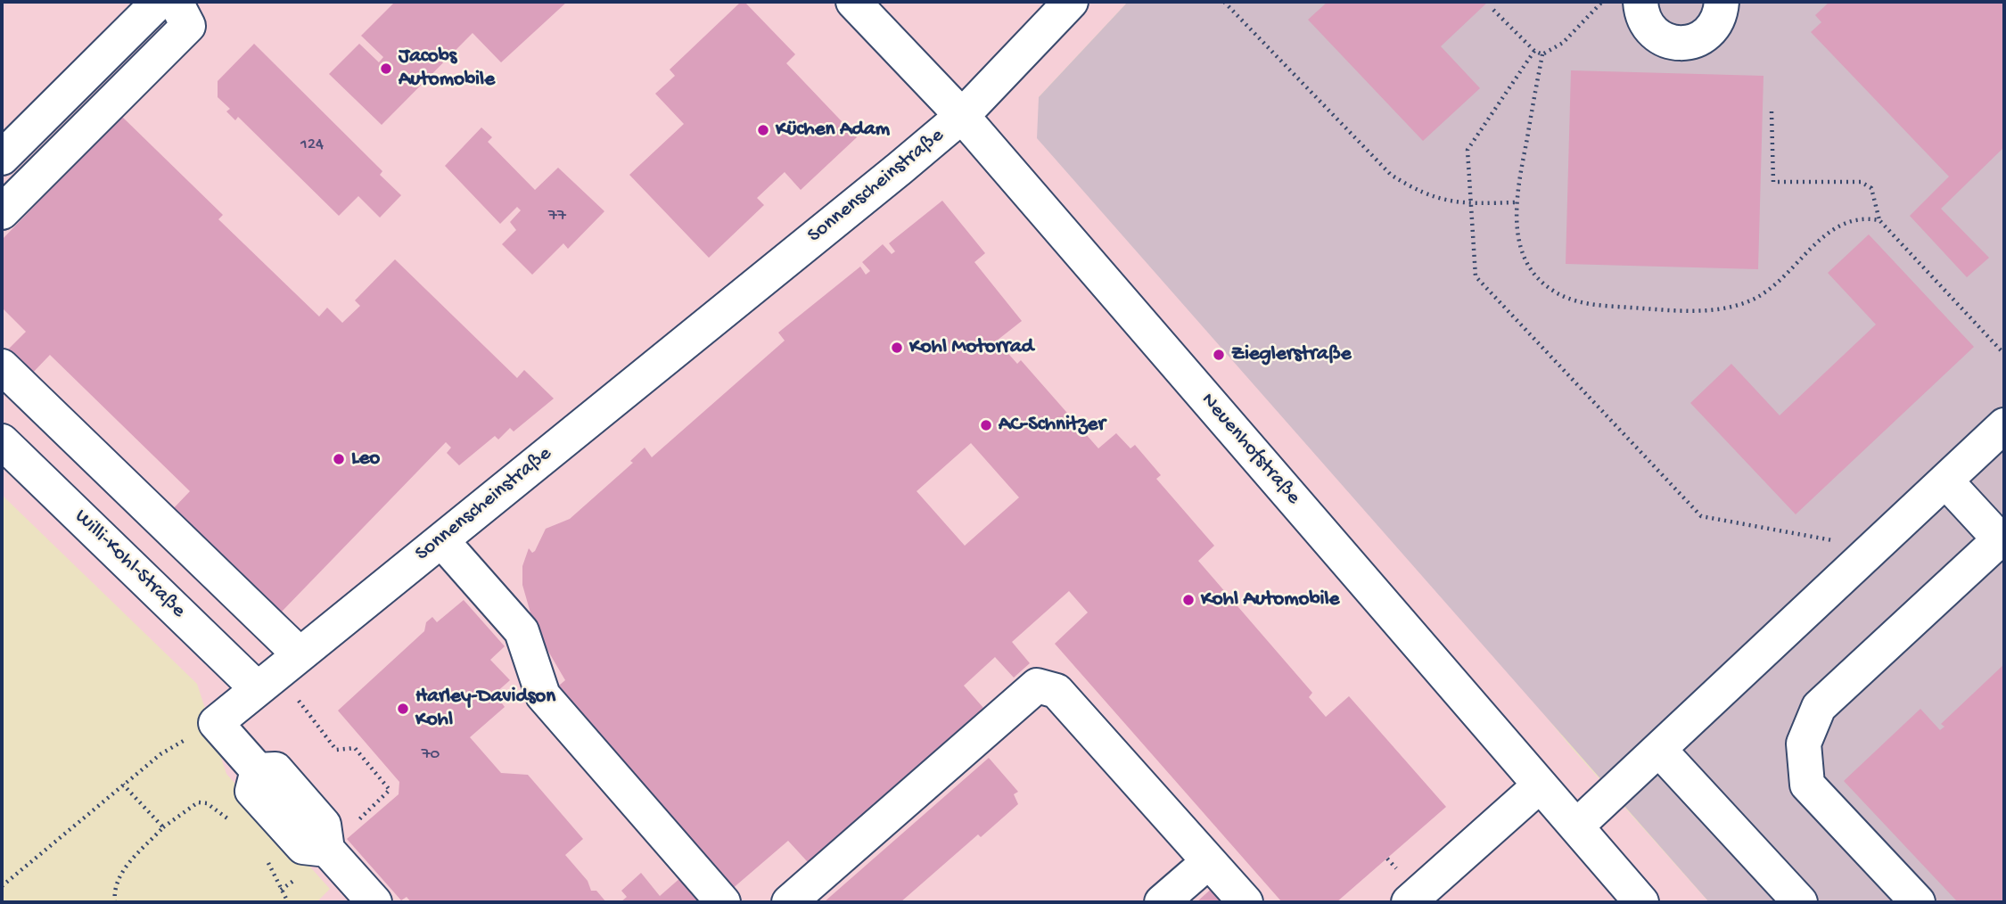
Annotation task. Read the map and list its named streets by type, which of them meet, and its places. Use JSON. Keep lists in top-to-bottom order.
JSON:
{
  "streets": {
    "street": ["Sonnenscheinstraße", "Neuenhofstraße", "Willi-Kohl-Straße"]
  },
  "crossings": [
    ["Sonnenscheinstraße", "Neuenhofstraße"],
    ["Sonnenscheinstraße", "Willi-Kohl-Straße"]
  ],
  "places": [
    "Jacobs Automobile",
    "Küchen Adam",
    "Kohl Motorrad",
    "Zieglerstraße",
    "AC-Schnitzer",
    "Leo",
    "Kohl Automobile",
    "Harley-Davidson Kohl"
  ],
  "house_numbers": ["124", "77", "70"]
}
